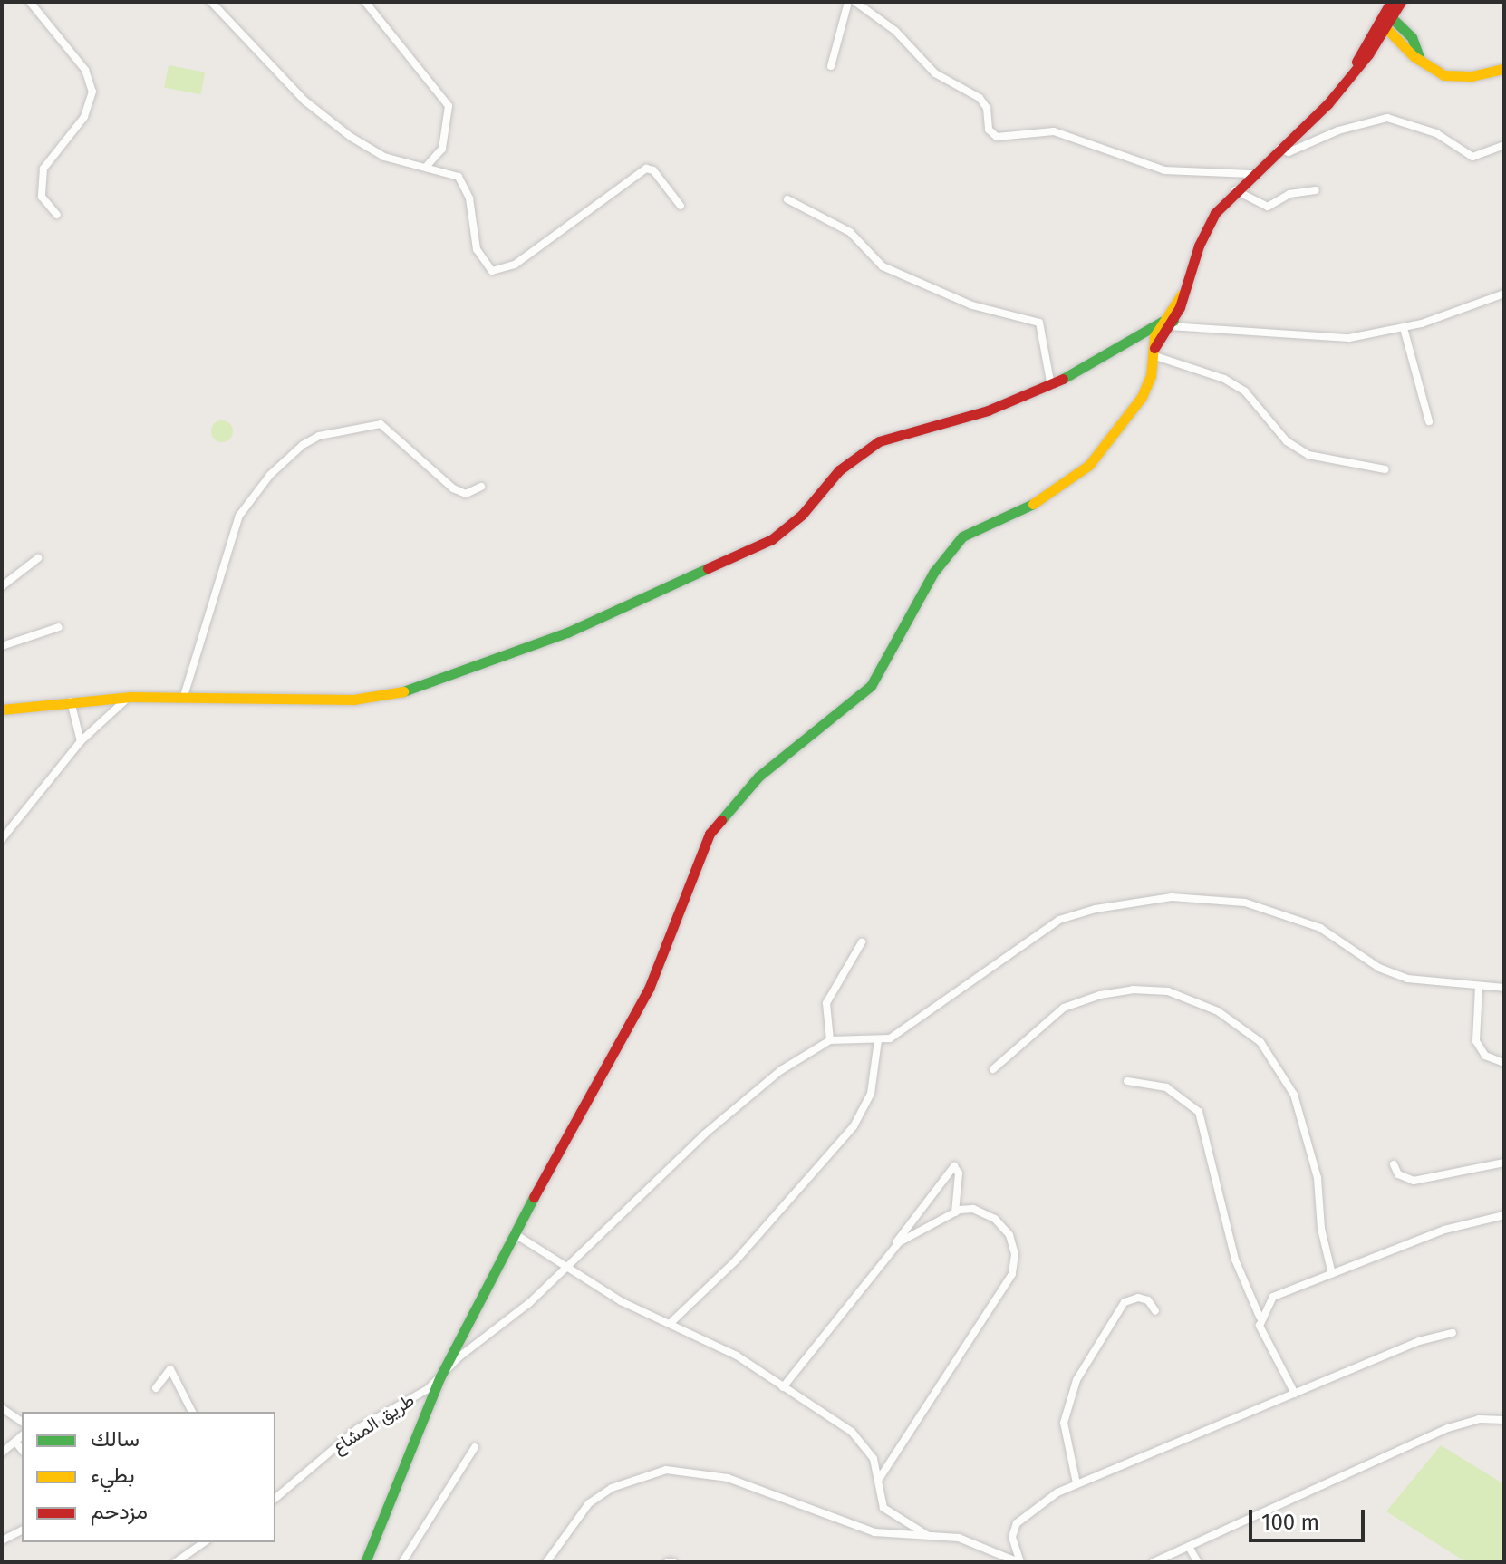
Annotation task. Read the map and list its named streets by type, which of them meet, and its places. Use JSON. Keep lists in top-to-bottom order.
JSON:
{
  "streets": {
    "street": ["طريق المشاع"]
  },
  "legend": ["سالك", "بطيء", "مزدحم"],
  "scale_bar": "100 m"
}
